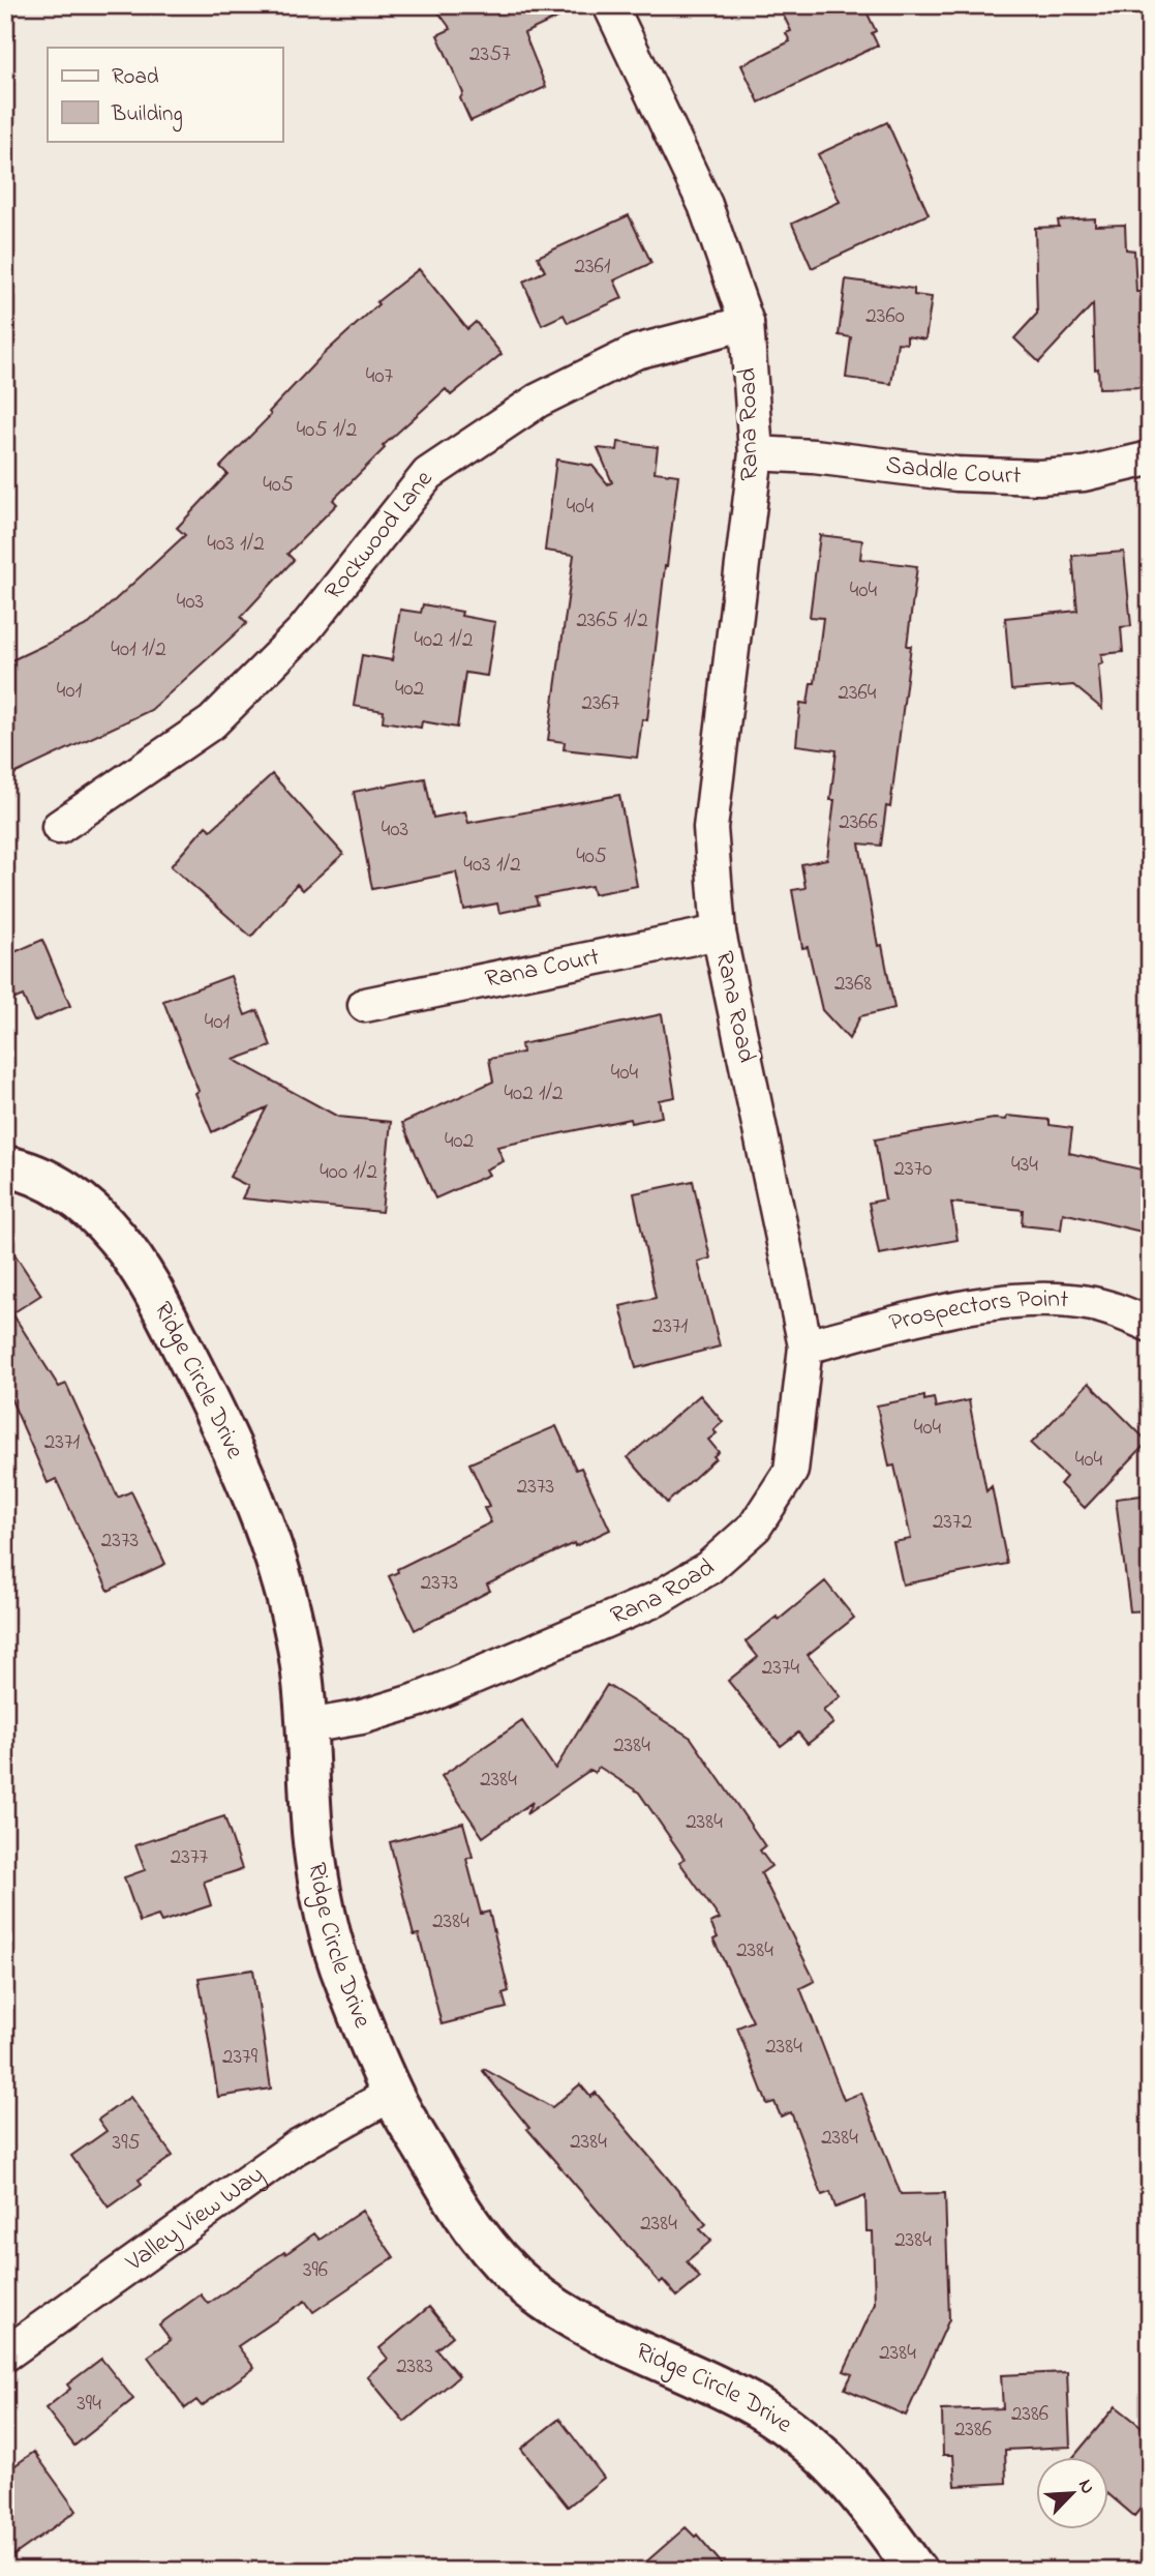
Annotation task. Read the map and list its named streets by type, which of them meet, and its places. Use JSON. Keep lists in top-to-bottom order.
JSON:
{
  "streets": {
    "street": [
      "Rana Road",
      "Saddle Court",
      "Rockwood Lane",
      "Rana Court",
      "Prospectors Point",
      "Ridge Circle Drive",
      "Valley View Way"
    ]
  },
  "crossings": [
    ["Rana Road", "Saddle Court"],
    ["Rana Road", "Rockwood Lane"],
    ["Rana Road", "Rana Court"],
    ["Rana Road", "Prospectors Point"],
    ["Rana Road", "Ridge Circle Drive"],
    ["Ridge Circle Drive", "Valley View Way"]
  ],
  "house_numbers": [
    "2357",
    "2361",
    "2360",
    "407",
    "405 1/2",
    "405",
    "404",
    "403 1/2",
    "404",
    "403",
    "2365 1/2",
    "402 1/2",
    "401 1/2",
    "402",
    "401",
    "2364",
    "2367",
    "2366",
    "403",
    "405",
    "403 1/2",
    "2368",
    "401",
    "404",
    "402 1/2",
    "402",
    "434",
    "2370",
    "400 1/2",
    "2371",
    "404",
    "2371",
    "404",
    "2373",
    "2372",
    "2373",
    "2373",
    "2374",
    "2384",
    "2384",
    "2384",
    "2377",
    "2384",
    "2384",
    "2384",
    "2379",
    "2384",
    "2384",
    "395",
    "2384",
    "2384",
    "396",
    "2384",
    "2383",
    "394",
    "2386",
    "2386"
  ],
  "legend": ["Road", "Building"],
  "north": "top right"
}
